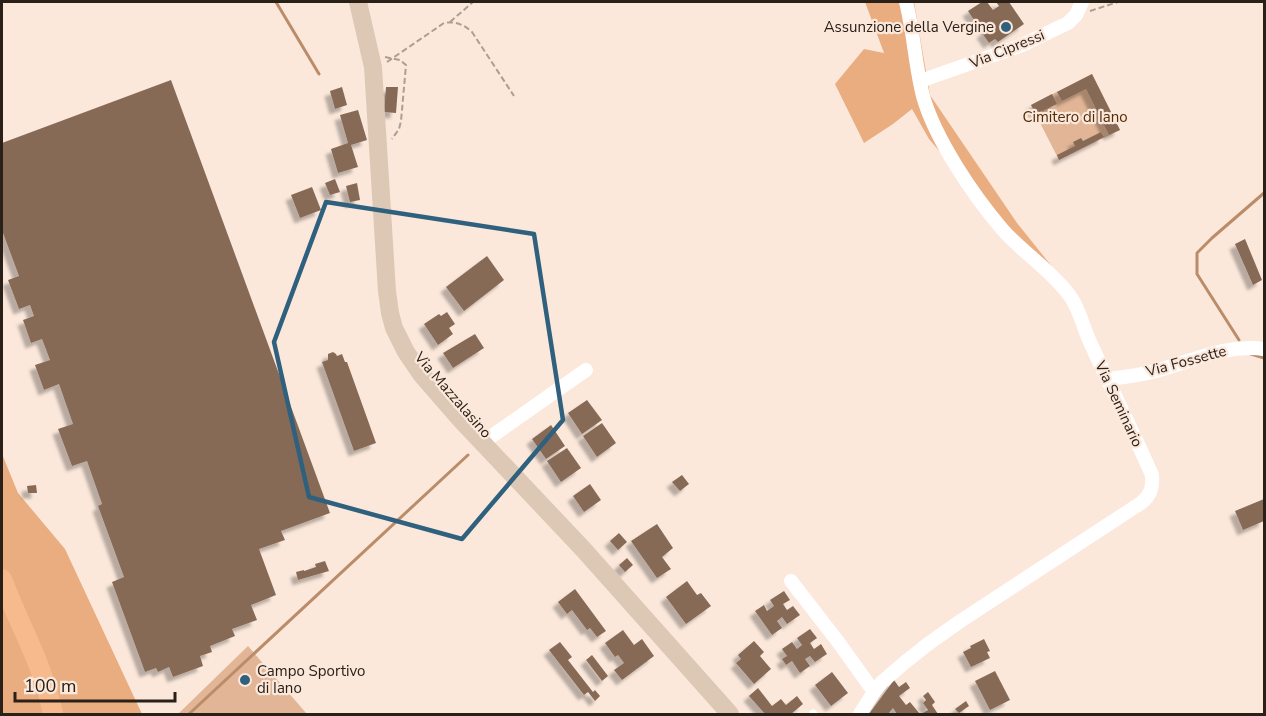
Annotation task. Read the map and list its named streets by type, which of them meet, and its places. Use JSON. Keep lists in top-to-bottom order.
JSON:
{
  "streets": {
    "main road": ["Via Mazzalasino"],
    "street": ["Via Cipressi", "Via Fossette", "Via Seminario"]
  },
  "crossings": [
    ["Via Cipressi", "Via Seminario"],
    ["Via Fossette", "Via Seminario"]
  ],
  "parks": ["Cimitero di Iano"],
  "places": ["Assunzione della Vergine", "Campo Sportivo di Iano"],
  "scale_bar": "100 m"
}
